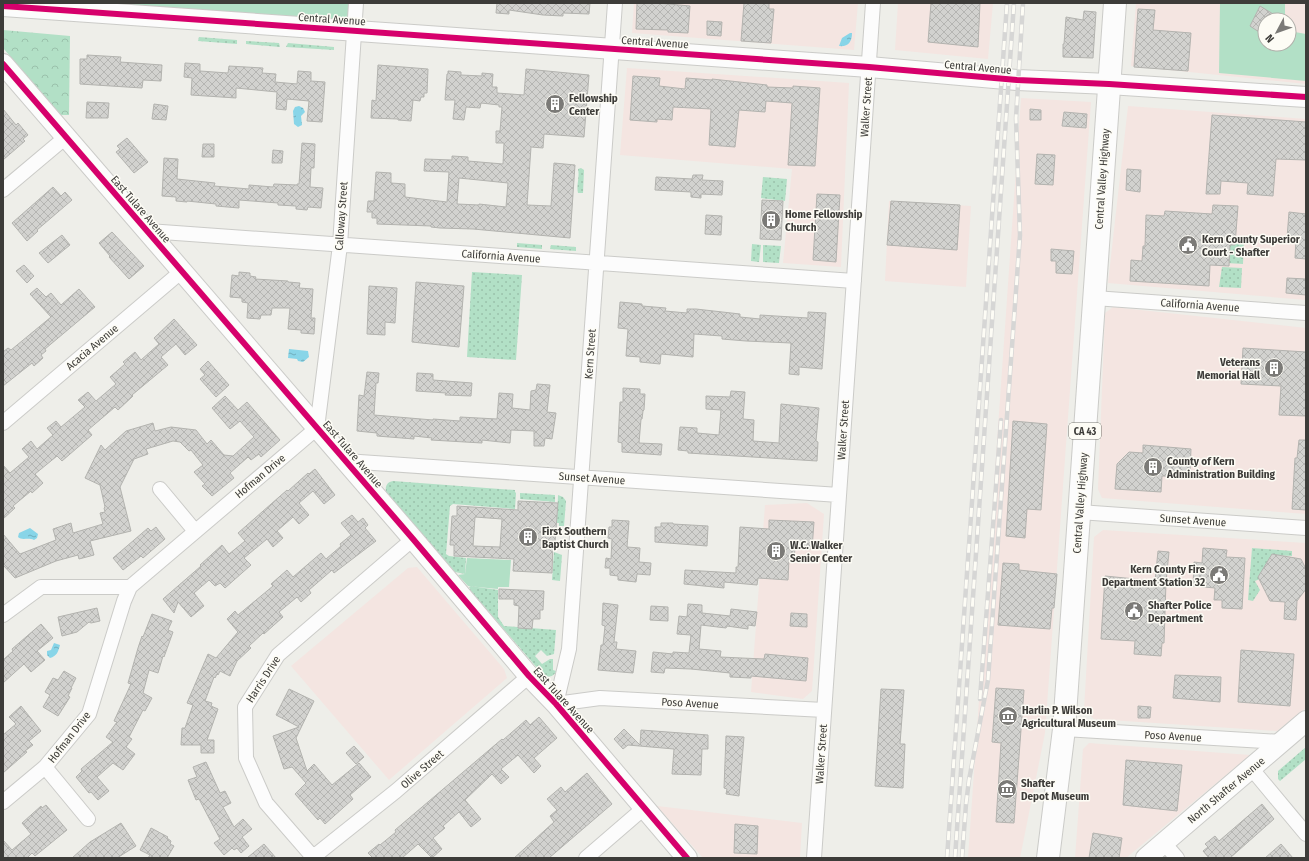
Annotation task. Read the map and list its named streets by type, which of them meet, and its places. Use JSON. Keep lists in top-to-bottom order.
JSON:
{
  "streets": {
    "main road": ["Central Valley Highway", "CA 43"],
    "street": [
      "Central Avenue",
      "Walker Street",
      "East Tulare Avenue",
      "Calloway Street",
      "California Avenue",
      "Acacia Avenue",
      "Kern Street",
      "Hofman Drive",
      "Sunset Avenue",
      "Harris Drive",
      "Poso Avenue",
      "Olive Street",
      "North Shafter Avenue"
    ]
  },
  "crossings": [
    ["Central Avenue", "Walker Street"],
    ["Central Avenue", "Central Valley Highway"],
    ["Central Avenue", "Calloway Street"],
    ["Central Avenue", "Kern Street"],
    ["Walker Street", "California Avenue"],
    ["Walker Street", "Sunset Avenue"],
    ["Walker Street", "Poso Avenue"],
    ["Central Valley Highway", "California Avenue"],
    ["Central Valley Highway", "Sunset Avenue"],
    ["Central Valley Highway", "Poso Avenue"],
    ["East Tulare Avenue", "Calloway Street"],
    ["East Tulare Avenue", "California Avenue"],
    ["East Tulare Avenue", "Acacia Avenue"],
    ["East Tulare Avenue", "Kern Street"],
    ["East Tulare Avenue", "Hofman Drive"],
    ["East Tulare Avenue", "Sunset Avenue"],
    ["East Tulare Avenue", "Harris Drive"],
    ["East Tulare Avenue", "Poso Avenue"],
    ["East Tulare Avenue", "Olive Street"],
    ["Calloway Street", "California Avenue"],
    ["Calloway Street", "Hofman Drive"],
    ["California Avenue", "Kern Street"],
    ["Kern Street", "Sunset Avenue"],
    ["Kern Street", "Poso Avenue"],
    ["Harris Drive", "Olive Street"],
    ["Poso Avenue", "North Shafter Avenue"]
  ],
  "places": {
    "building": [
      "Fellowship Center",
      "Home Fellowship Church",
      "Veterans Memorial Hall",
      "County of Kern Administration Building",
      "First Southern Baptist Church",
      "W.C. Walker Senior Center"
    ],
    "public building": ["Kern County Superior Court - Shafter", "Kern County Fire Department Station 32", "Shafter Police Department"],
    "museum": ["Harlin P. Wilson Agricultural Museum", "Shafter Depot Museum"]
  },
  "north": "bottom left"
}
